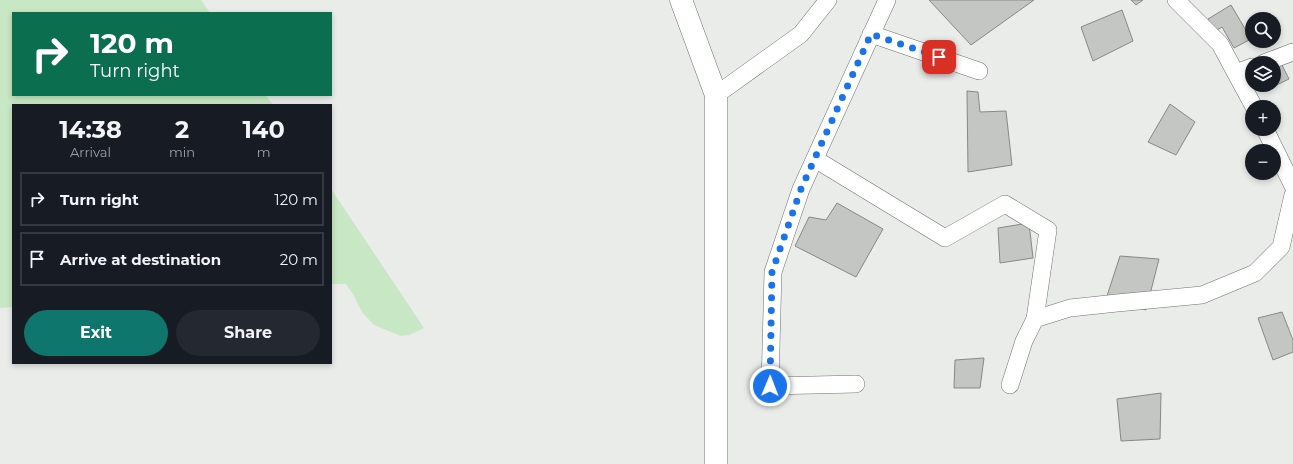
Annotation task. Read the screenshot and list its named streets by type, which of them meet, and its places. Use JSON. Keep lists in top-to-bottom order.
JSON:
{
  "page": {
    "map_buttons": ["+", "−"],
    "turn": ["120 m", "Turn right"],
    "eta": [
      "14:38",
      "Arrival",
      "2",
      "min",
      "140",
      "m"
    ],
    "list": [
      {
        "name": "Turn right",
        "value": "120 m"
      },
      {
        "name": "Arrive at destination",
        "value": "20 m"
      }
    ],
    "buttons": ["Exit", "Share"]
  }
}
